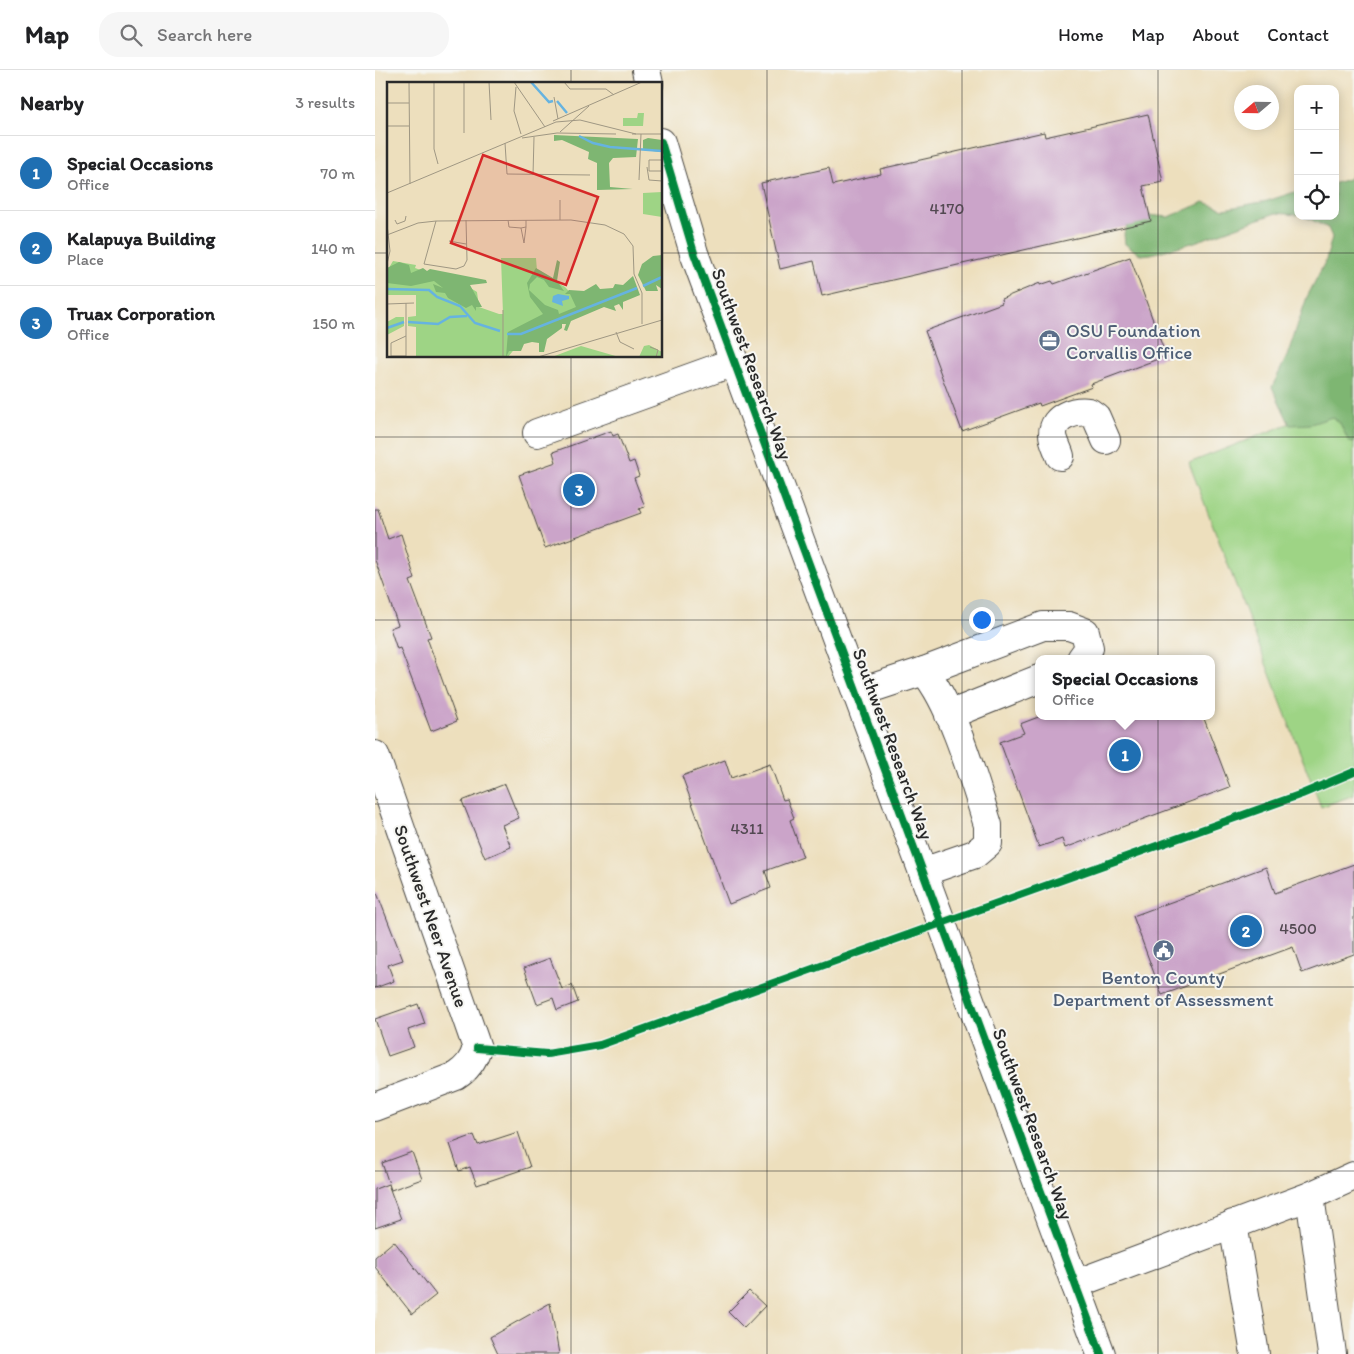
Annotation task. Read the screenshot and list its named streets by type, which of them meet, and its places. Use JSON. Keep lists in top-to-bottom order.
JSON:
{
  "streets": {
    "street": ["Southwest Research Way", "Southwest Neer Avenue"]
  },
  "places": {
    "office": ["OSU Foundation Corvallis Office"],
    "public building": ["Benton County Department of Assessment"]
  },
  "house_numbers": ["4170", "4311", "4500"],
  "north": "left",
  "page": {
    "header": "Map",
    "search": "Search here",
    "nav": [
      "Home",
      "Map",
      "About",
      "Contact"
    ],
    "heading": ["Nearby", "3 results"],
    "map_buttons": ["+", "−"],
    "list": [
      {
        "mark": "1",
        "name": "Special Occasions",
        "note": "Office",
        "value": "70 m"
      },
      {
        "mark": "2",
        "name": "Kalapuya Building",
        "note": "Place",
        "value": "140 m"
      },
      {
        "mark": "3",
        "name": "Truax Corporation",
        "note": "Office",
        "value": "150 m"
      }
    ],
    "pins": ["3", "1", "2"],
    "popup": ["Special Occasions", "Office"]
  }
}
